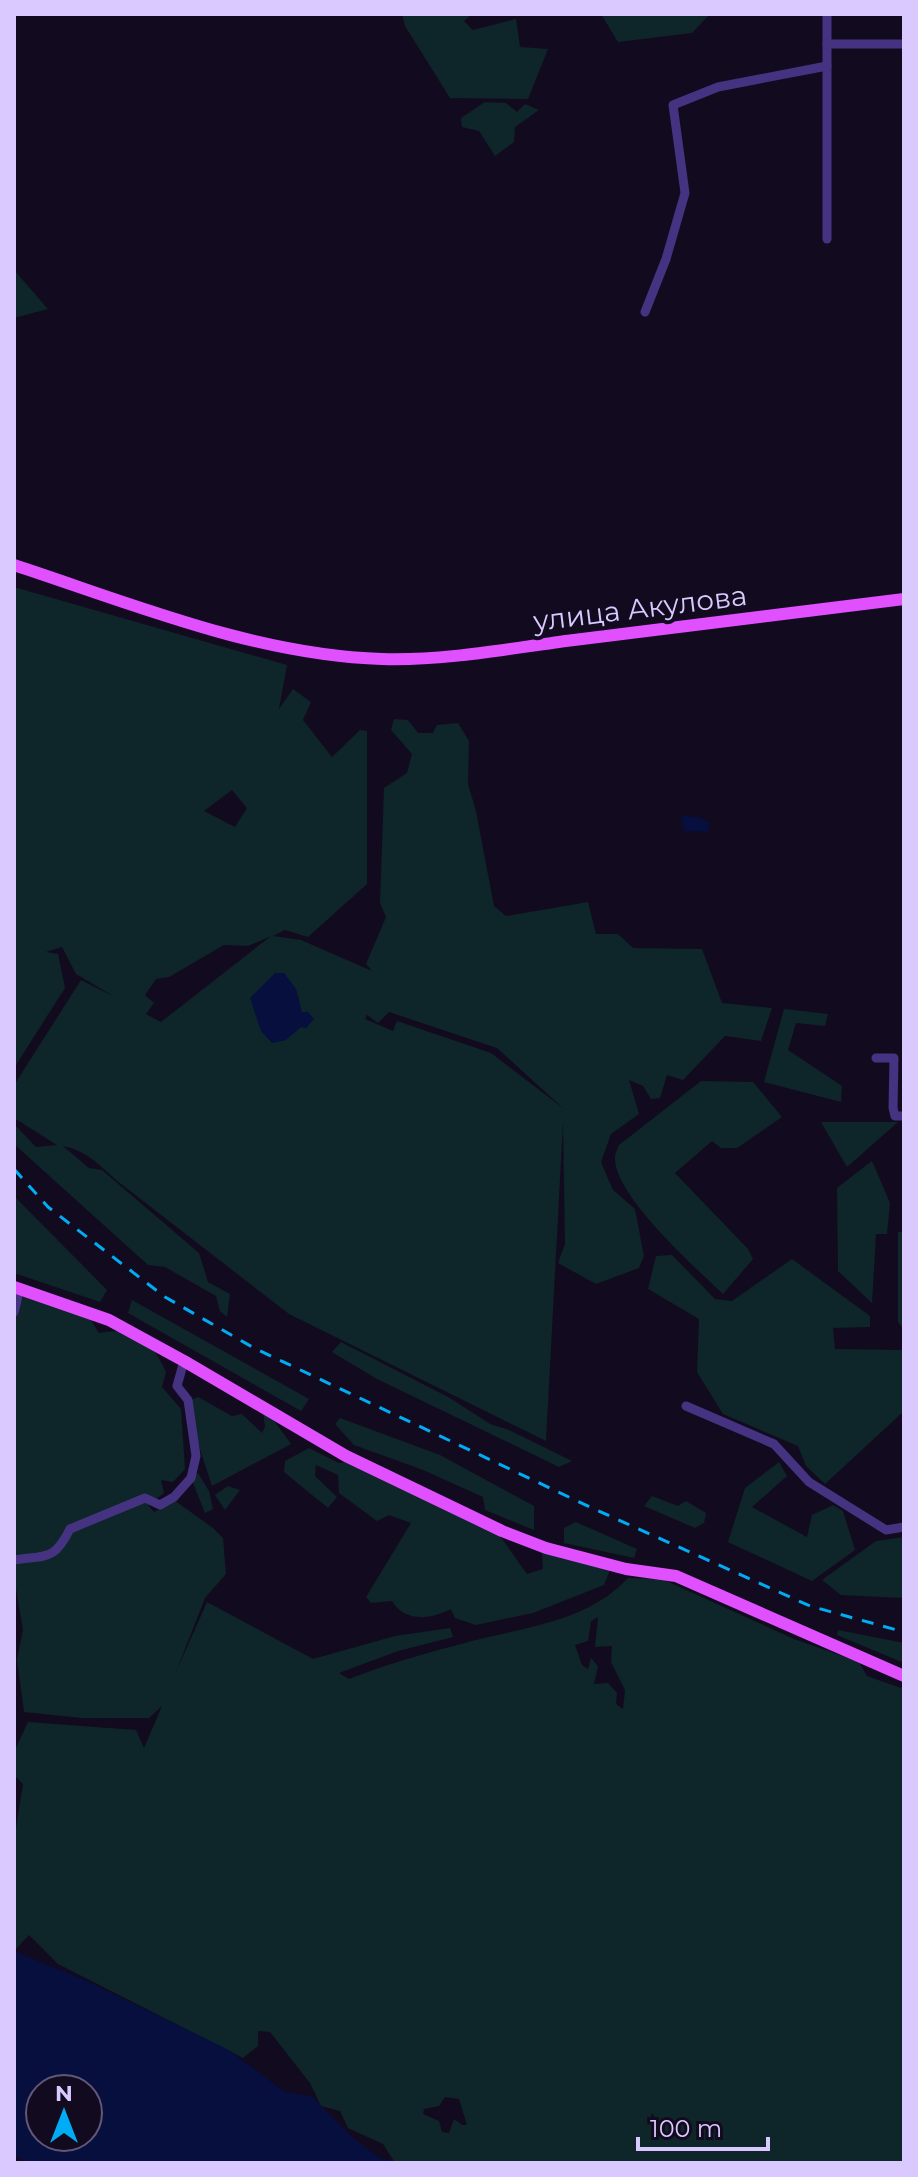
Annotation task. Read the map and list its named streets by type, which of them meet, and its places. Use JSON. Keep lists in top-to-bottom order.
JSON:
{
  "streets": {
    "main road": ["улица Акулова"]
  },
  "scale_bar": "100 m",
  "north": "top"
}
